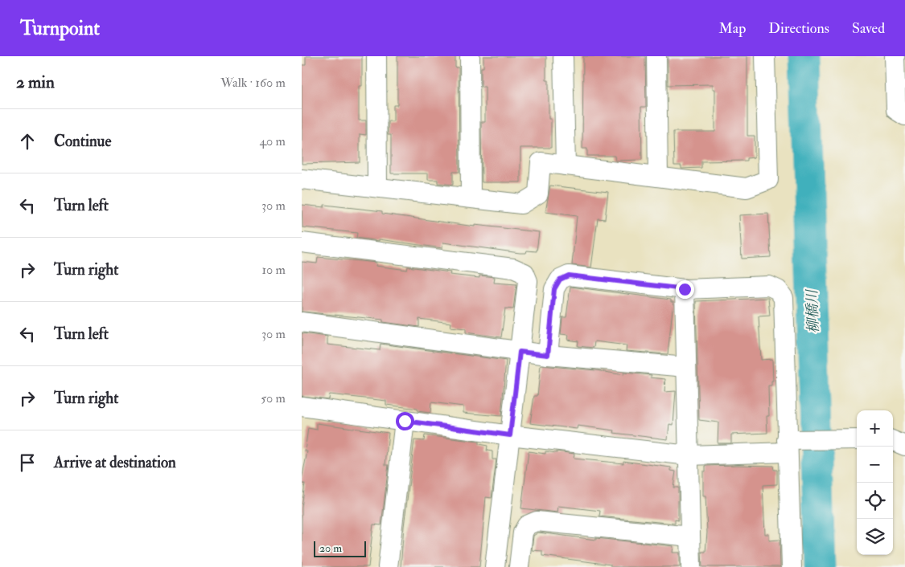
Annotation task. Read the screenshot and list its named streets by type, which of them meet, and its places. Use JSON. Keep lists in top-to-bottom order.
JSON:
{
  "water": ["柳橋川"],
  "scale_bar": "20 m",
  "page": {
    "header": "Turnpoint",
    "nav": ["Map", "Directions", "Saved"],
    "heading": ["2 min", "Walk · 160 m"],
    "list": [
      ["Continue", "40 m"],
      ["Turn left", "30 m"],
      ["Turn right", "10 m"],
      ["Turn left", "30 m"],
      ["Turn right", "50 m"],
      "Arrive at destination"
    ],
    "map_buttons": ["+", "−"],
    "scale": "20 m"
  }
}
